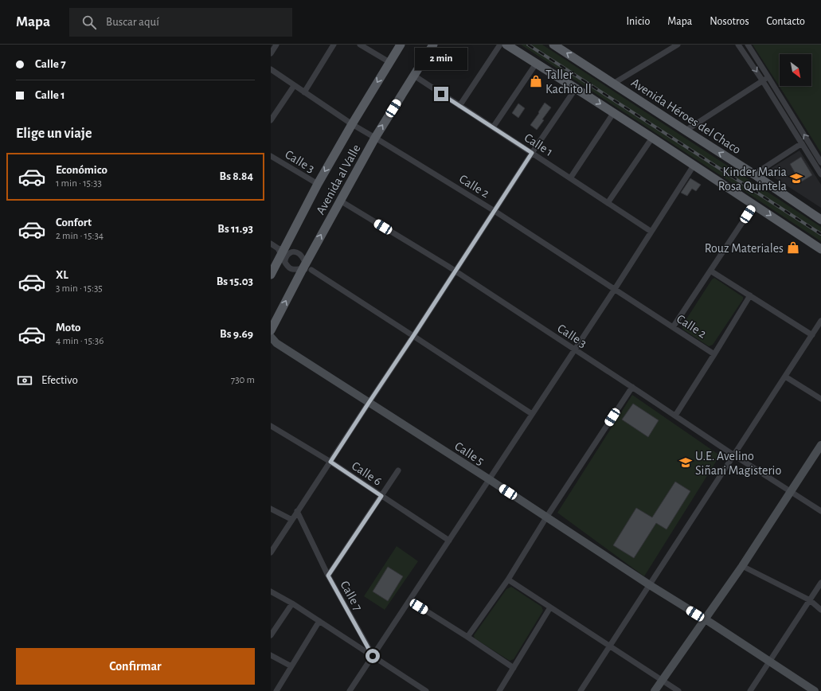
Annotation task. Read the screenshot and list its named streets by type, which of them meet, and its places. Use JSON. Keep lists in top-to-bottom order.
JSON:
{
  "streets": {
    "main road": ["Avenida Héroes del Chaco", "Avenida al Valle", "Calle 5"],
    "street": [
      "Calle 1",
      "Calle 3",
      "Calle 2",
      "Calle 6",
      "Calle 7"
    ]
  },
  "crossings": [
    ["Calle 1", "Avenida al Valle"],
    ["Calle 3", "Avenida al Valle"],
    ["Avenida al Valle", "Calle 2"]
  ],
  "places": {
    "shop": ["Taller Kachito ll", "Rouz Materiales"],
    "school or university": ["Kinder Maria Rosa Quintela", "U.E. Avelino Siñani Magisterio"]
  },
  "north": "bottom right",
  "page": {
    "header": "Mapa",
    "search": "Buscar aquí",
    "nav": [
      "Inicio",
      "Mapa",
      "Nosotros",
      "Contacto"
    ],
    "banner": ["Calle 7", "Calle 1"],
    "bubble": "2 min",
    "heading": "Elige un viaje",
    "list": [
      {
        "name": "Económico",
        "note": "1 min · 15:33",
        "value": "Bs 8.84"
      },
      {
        "name": "Confort",
        "note": "2 min · 15:34",
        "value": "Bs 11.93"
      },
      {
        "name": "XL",
        "note": "3 min · 15:35",
        "value": "Bs 15.03"
      },
      {
        "name": "Moto",
        "note": "4 min · 15:36",
        "value": "Bs 9.69"
      }
    ],
    "pay": ["Efectivo", "730 m"],
    "buttons": "Confirmar"
  }
}
